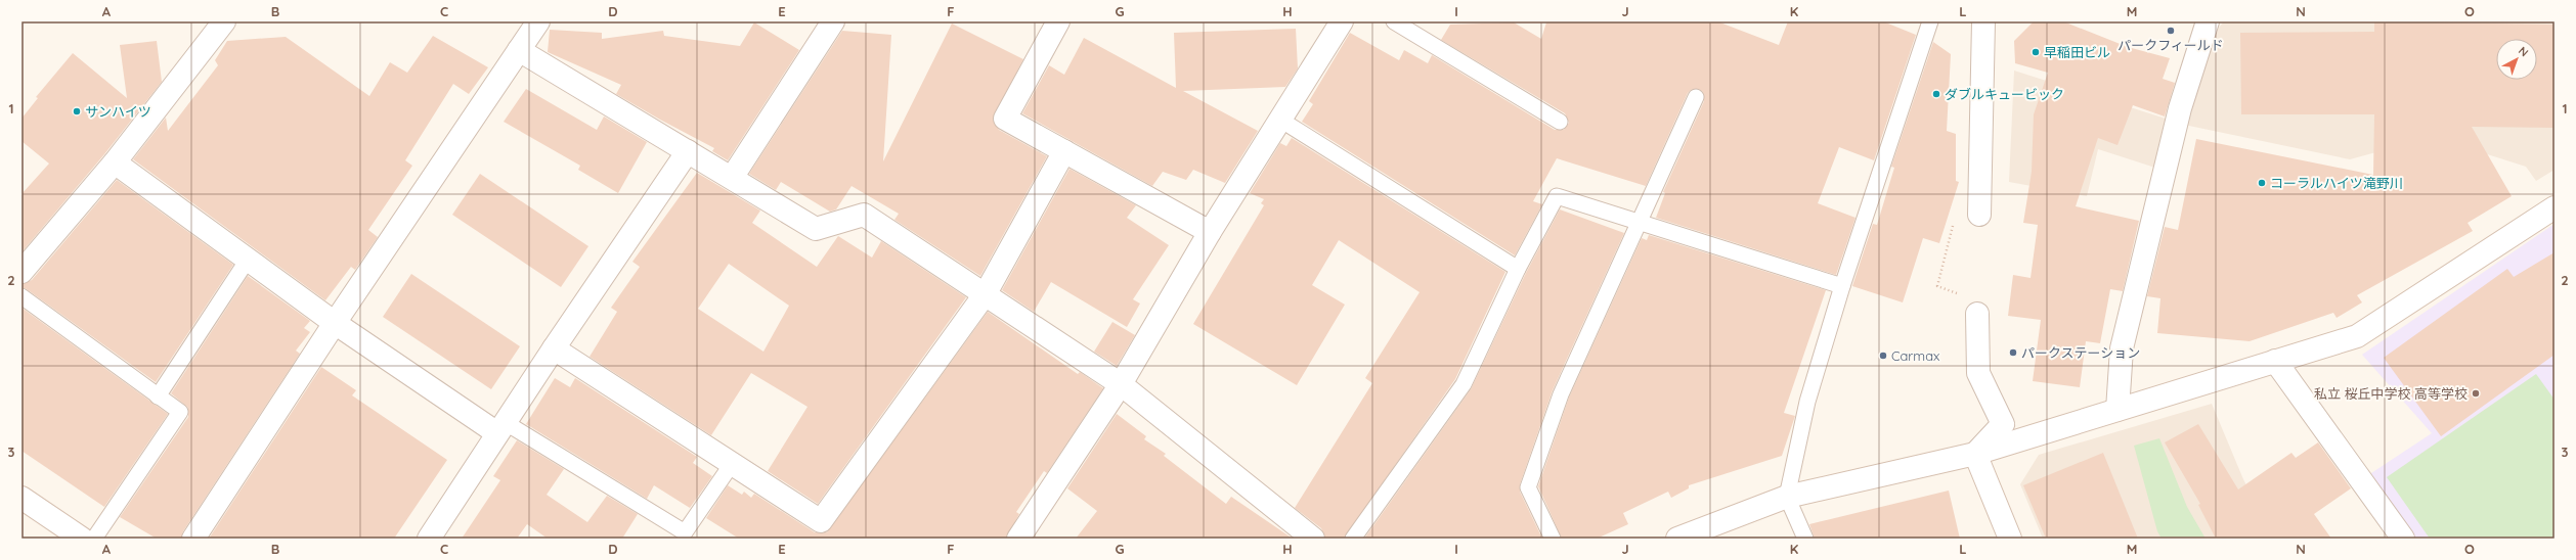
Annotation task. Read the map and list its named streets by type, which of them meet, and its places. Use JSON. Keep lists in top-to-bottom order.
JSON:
{
  "places": [
    "パークフィールド",
    "早稲田ビル",
    "ダブルキュービック",
    "サンハイツ",
    "コーラルハイツ滝野川",
    "パークステーション",
    "Carmax",
    "私立 桜丘中学校 高等学校"
  ],
  "north": "top right",
  "grid": {
    "columns": [
      "A",
      "B",
      "C",
      "D",
      "E",
      "F",
      "G",
      "H",
      "I",
      "J",
      "K",
      "L",
      "M",
      "N",
      "O"
    ],
    "rows": ["1", "2", "3"]
  }
}
